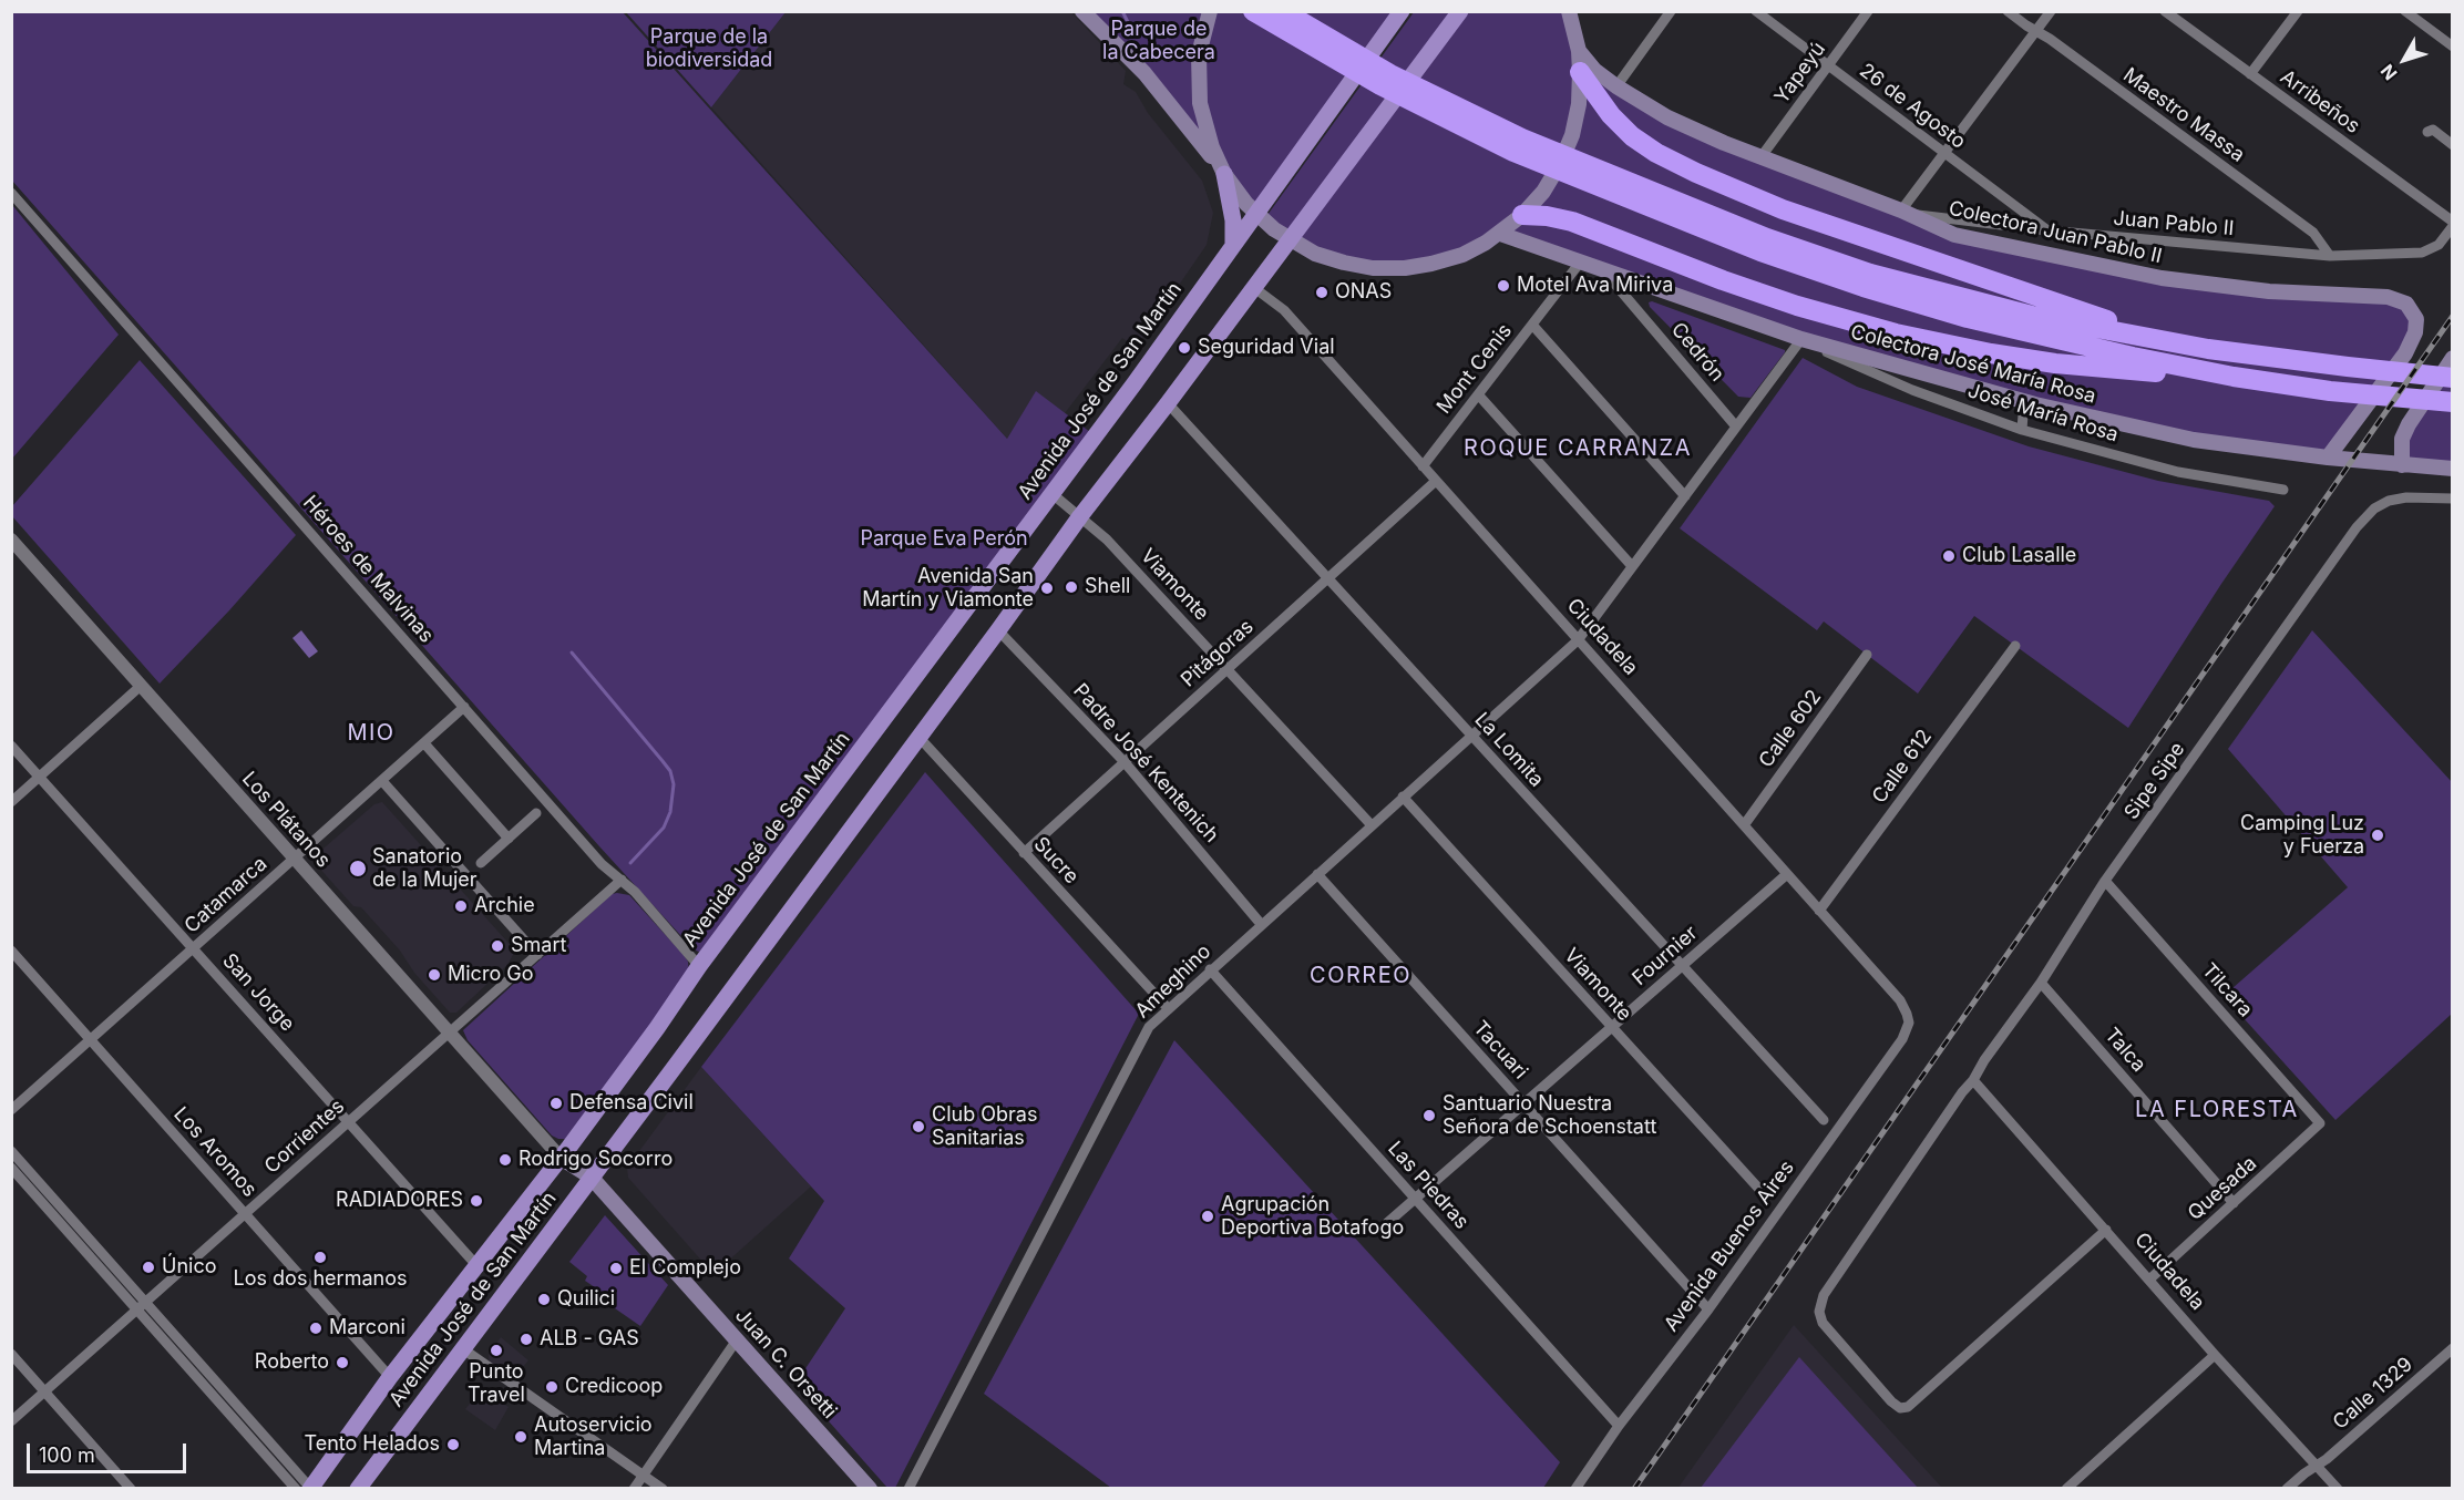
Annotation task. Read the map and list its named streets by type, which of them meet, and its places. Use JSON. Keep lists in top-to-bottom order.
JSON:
{
  "streets": {
    "main road": [
      "Colectora Juan Pablo II",
      "Colectora José María Rosa",
      "Avenida José de San Martín",
      "Los Plátanos",
      "Juan C. Orsetti"
    ],
    "street": [
      "Yapeyú",
      "Arribeños",
      "26 de Agosto",
      "Maestro Massa",
      "Juan Pablo II",
      "Cedrón",
      "Mont Cenis",
      "José María Rosa",
      "Héroes de Malvinas",
      "Viamonte",
      "Ciudadela",
      "Pitágoras",
      "Calle 602",
      "La Lomita",
      "Padre José Kentenich",
      "Calle 612",
      "Sipe Sipe",
      "Sucre",
      "Catamarca",
      "Fournier",
      "Ameghino",
      "Tilcara",
      "San Jorge",
      "Tacuari",
      "Talca",
      "Corrientes",
      "Los Aromos",
      "Las Piedras",
      "Quesada",
      "Avenida Buenos Aires",
      "Calle 1329"
    ]
  },
  "crossings": [
    ["Yapeyú", "26 de Agosto"],
    ["Yapeyú", "Colectora Juan Pablo II"],
    ["Arribeños", "Juan Pablo II"],
    ["26 de Agosto", "Juan Pablo II"],
    ["Maestro Massa", "Juan Pablo II"],
    ["Juan Pablo II", "Colectora Juan Pablo II"],
    ["Colectora Juan Pablo II", "Colectora José María Rosa"],
    ["Cedrón", "Colectora José María Rosa"],
    ["Cedrón", "Ameghino"],
    ["Colectora José María Rosa", "Mont Cenis"],
    ["Colectora José María Rosa", "José María Rosa"],
    ["Colectora José María Rosa", "Ameghino"],
    ["Mont Cenis", "Ciudadela"],
    ["Avenida José de San Martín", "Héroes de Malvinas"],
    ["Avenida José de San Martín", "Viamonte"],
    ["Avenida José de San Martín", "Ciudadela"],
    ["Avenida José de San Martín", "La Lomita"],
    ["Avenida José de San Martín", "Padre José Kentenich"],
    ["Avenida José de San Martín", "Los Plátanos"],
    ["Avenida José de San Martín", "Sucre"],
    ["Avenida José de San Martín", "San Jorge"],
    ["Avenida José de San Martín", "Los Aromos"],
    ["Avenida José de San Martín", "Juan C. Orsetti"],
    ["José María Rosa", "Ameghino"],
    ["Héroes de Malvinas", "Catamarca"],
    ["Héroes de Malvinas", "Corrientes"],
    ["Viamonte", "Pitágoras"],
    ["Viamonte", "Fournier"],
    ["Viamonte", "Ameghino"],
    ["Ciudadela", "Pitágoras"],
    ["Ciudadela", "Calle 602"],
    ["Ciudadela", "Calle 612"],
    ["Ciudadela", "Sipe Sipe"],
    ["Ciudadela", "Fournier"],
    ["Ciudadela", "Ameghino"],
    ["Ciudadela", "Quesada"],
    ["Ciudadela", "Avenida Buenos Aires"],
    ["Ciudadela", "Calle 1329"],
    ["Pitágoras", "La Lomita"],
    ["Pitágoras", "Padre José Kentenich"],
    ["Pitágoras", "Sucre"],
    ["La Lomita", "Fournier"],
    ["La Lomita", "Ameghino"],
    ["Padre José Kentenich", "Ameghino"],
    ["Sipe Sipe", "Tilcara"],
    ["Sipe Sipe", "Talca"],
    ["Los Plátanos", "Catamarca"],
    ["Los Plátanos", "Corrientes"],
    ["Los Plátanos", "Juan C. Orsetti"],
    ["Sucre", "Ameghino"],
    ["Catamarca", "San Jorge"],
    ["Catamarca", "Los Aromos"],
    ["Fournier", "Tacuari"],
    ["Fournier", "Las Piedras"],
    ["Ameghino", "Tacuari"],
    ["Ameghino", "Las Piedras"],
    ["Tilcara", "Quesada"],
    ["San Jorge", "Corrientes"],
    ["Tacuari", "Avenida Buenos Aires"],
    ["Talca", "Quesada"],
    ["Corrientes", "Los Aromos"],
    ["Las Piedras", "Avenida Buenos Aires"]
  ],
  "districts": [
    "ROQUE CARRANZA",
    "MIO",
    "CORREO",
    "LA FLORESTA"
  ],
  "parks": ["Parque de la Cabecera", "Parque de la biodiversidad", "Parque Eva Perón"],
  "places": [
    "Motel Ava Miriva",
    "ONAS",
    "Seguridad Vial",
    "Club Lasalle",
    "Shell",
    "Avenida San Martín y Viamonte",
    "Camping Luz y Fuerza",
    "Sanatorio de la Mujer",
    "Archie",
    "Smart",
    "Micro Go",
    "Defensa Civil",
    "Santuario Nuestra Señora de Schoenstatt",
    "Club Obras Sanitarias",
    "Rodrigo Socorro",
    "RADIADORES",
    "Agrupación Deportiva Botafogo",
    "Los dos hermanos",
    "Único",
    "El Complejo",
    "Quilici",
    "Marconi",
    "ALB - GAS",
    "Punto Travel",
    "Roberto",
    "Credicoop",
    "Autoservicio Martina",
    "Tento Helados"
  ],
  "scale_bar": "100 m",
  "north": "bottom left"
}
